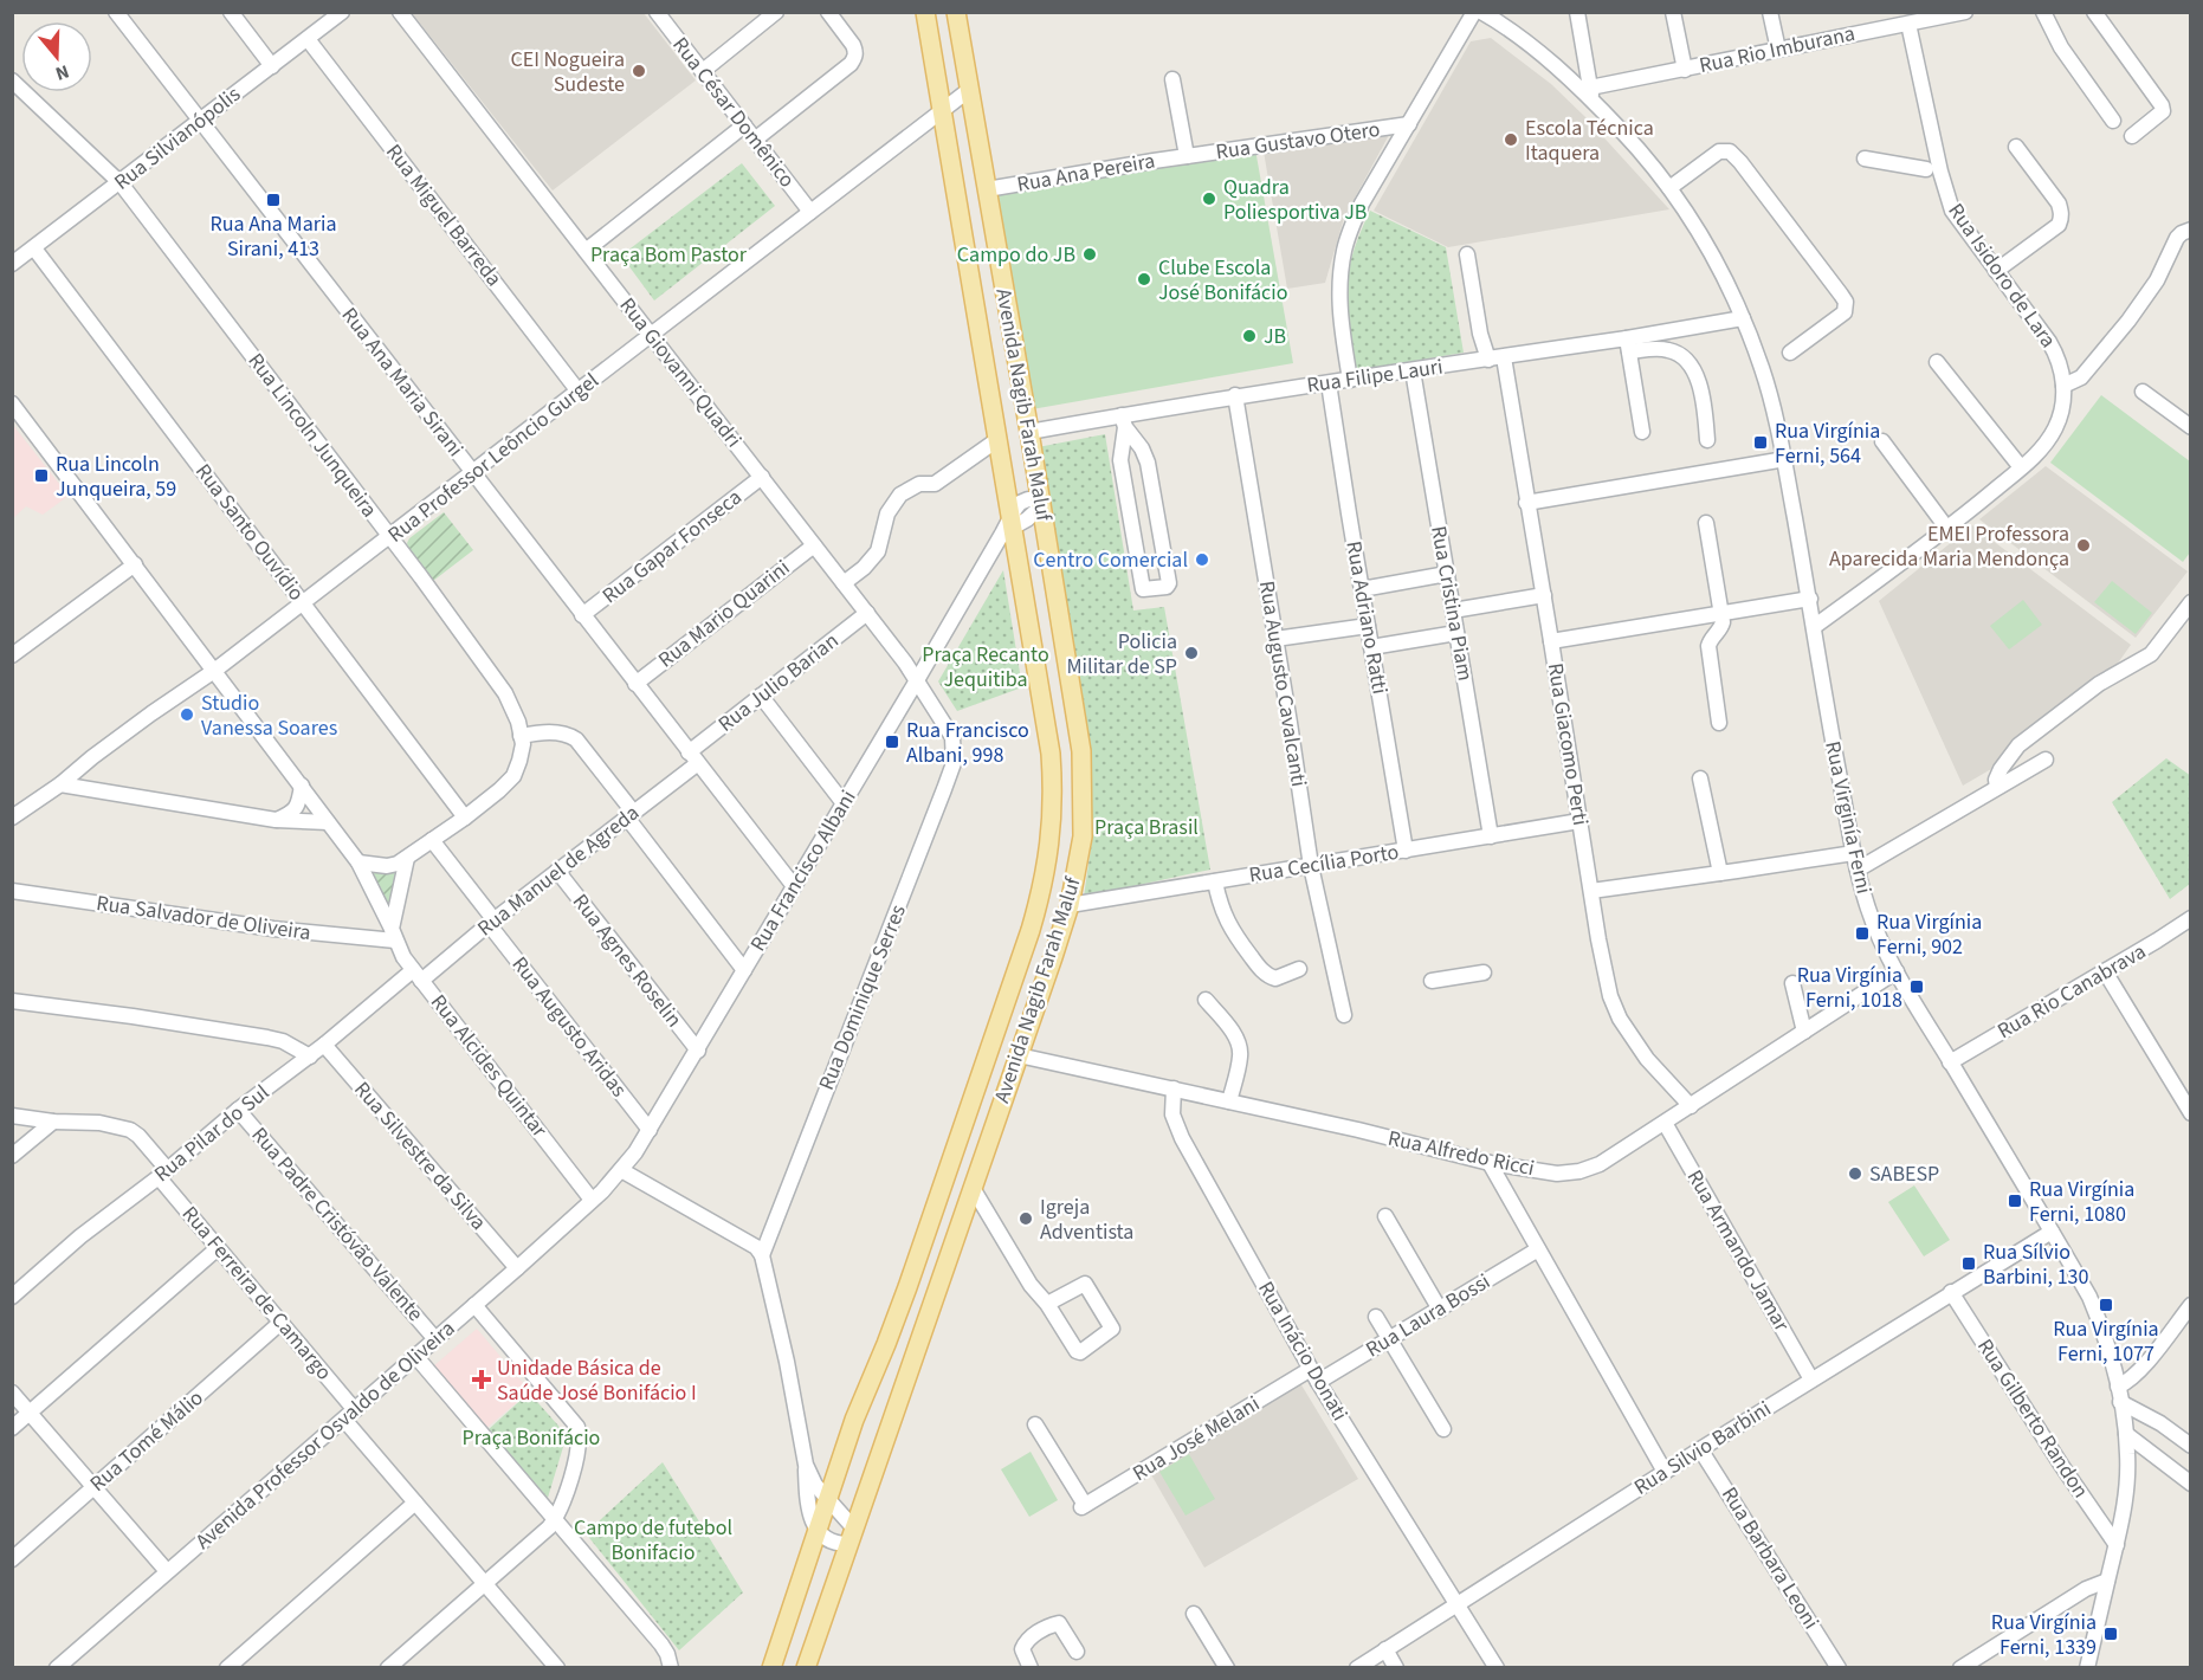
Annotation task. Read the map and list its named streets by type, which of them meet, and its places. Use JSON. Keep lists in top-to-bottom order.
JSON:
{
  "streets": {
    "main road": ["Avenida Nagib Farah Maluf"],
    "street": [
      "Rua Rio Imburana",
      "Rua César Domênico",
      "Rua Silvianópolis",
      "Rua Gustavo Otero",
      "Rua Ana Pereira",
      "Rua Miguel Barreda",
      "Rua Isidoro de Lara",
      "Rua Giovanni Quadri",
      "Rua Filipe Lauri",
      "Rua Ana Maria Sirani",
      "Rua Lincoln Junqueira",
      "Rua Professor Leôncio Gurgel",
      "Rua Santo Ouvídio",
      "Rua Gapar Fonseca",
      "Rua Cristina Piam",
      "Rua Mario Quarini",
      "Rua Adriano Ratti",
      "Rua Julio Barian",
      "Rua Augusto Cavalcanti",
      "Rua Giacomo Perti",
      "Rua Virginía Ferni",
      "Rua Cecília Porto",
      "Rua Manuel de Agreda",
      "Rua Francisco Albani",
      "Rua Salvador de Oliveira",
      "Rua Agnes Roselin",
      "Rua Rio Canabrava",
      "Rua Dominique Serres",
      "Rua Augusto Aridas",
      "Rua Alcides Quintar",
      "Rua Pilar do Sul",
      "Rua Alfredo Ricci",
      "Rua Silvestre da Silva",
      "Rua Padre Cristóvão Valente",
      "Rua Armando Jamar",
      "Rua Ferreira de Camargo",
      "Rua Laura Bossi",
      "Rua Inácio Donati",
      "Rua Gilberto Randon",
      "Avenida Professor Osvaldo de Oliveira",
      "Rua José Melani",
      "Rua Tomé Málio",
      "Rua Silvio Barbini",
      "Rua Barbara Leoni"
    ]
  },
  "crossings": [
    ["Rua Rio Imburana", "Rua Isidoro de Lara"],
    ["Rua Rio Imburana", "Rua Virginía Ferni"],
    ["Rua César Domênico", "Rua Professor Leôncio Gurgel"],
    ["Rua Silvianópolis", "Rua Miguel Barreda"],
    ["Rua Silvianópolis", "Rua Ana Maria Sirani"],
    ["Rua Silvianópolis", "Rua Lincoln Junqueira"],
    ["Rua Silvianópolis", "Rua Santo Ouvídio"],
    ["Rua Gustavo Otero", "Rua Ana Pereira"],
    ["Rua Ana Pereira", "Avenida Nagib Farah Maluf"],
    ["Rua Miguel Barreda", "Rua Professor Leôncio Gurgel"],
    ["Rua Isidoro de Lara", "Rua Virginía Ferni"],
    ["Rua Giovanni Quadri", "Rua Professor Leôncio Gurgel"],
    ["Rua Giovanni Quadri", "Rua Gapar Fonseca"],
    ["Rua Giovanni Quadri", "Rua Mario Quarini"],
    ["Rua Giovanni Quadri", "Rua Julio Barian"],
    ["Rua Giovanni Quadri", "Rua Francisco Albani"],
    ["Rua Giovanni Quadri", "Rua Dominique Serres"],
    ["Rua Filipe Lauri", "Avenida Nagib Farah Maluf"],
    ["Rua Filipe Lauri", "Rua Cristina Piam"],
    ["Rua Filipe Lauri", "Rua Adriano Ratti"],
    ["Rua Filipe Lauri", "Rua Augusto Cavalcanti"],
    ["Rua Filipe Lauri", "Rua Giacomo Perti"],
    ["Rua Ana Maria Sirani", "Rua Professor Leôncio Gurgel"],
    ["Rua Ana Maria Sirani", "Rua Gapar Fonseca"],
    ["Rua Ana Maria Sirani", "Rua Mario Quarini"],
    ["Rua Ana Maria Sirani", "Rua Julio Barian"],
    ["Rua Ana Maria Sirani", "Rua Manuel de Agreda"],
    ["Rua Ana Maria Sirani", "Rua Francisco Albani"],
    ["Avenida Nagib Farah Maluf", "Rua Professor Leôncio Gurgel"],
    ["Avenida Nagib Farah Maluf", "Rua Cecília Porto"],
    ["Avenida Nagib Farah Maluf", "Rua Francisco Albani"],
    ["Avenida Nagib Farah Maluf", "Rua Alfredo Ricci"],
    ["Rua Lincoln Junqueira", "Rua Professor Leôncio Gurgel"],
    ["Rua Lincoln Junqueira", "Rua Santo Ouvídio"],
    ["Rua Lincoln Junqueira", "Rua Augusto Aridas"],
    ["Rua Lincoln Junqueira", "Rua Alcides Quintar"],
    ["Rua Professor Leôncio Gurgel", "Rua Santo Ouvídio"],
    ["Rua Cristina Piam", "Rua Cecília Porto"],
    ["Rua Adriano Ratti", "Rua Cecília Porto"],
    ["Rua Julio Barian", "Rua Manuel de Agreda"],
    ["Rua Augusto Cavalcanti", "Rua Cecília Porto"],
    ["Rua Giacomo Perti", "Rua Cecília Porto"],
    ["Rua Giacomo Perti", "Rua Alfredo Ricci"],
    ["Rua Virginía Ferni", "Rua Rio Canabrava"],
    ["Rua Virginía Ferni", "Rua Alfredo Ricci"],
    ["Rua Virginía Ferni", "Rua Gilberto Randon"],
    ["Rua Virginía Ferni", "Rua Silvio Barbini"],
    ["Rua Manuel de Agreda", "Rua Agnes Roselin"],
    ["Rua Manuel de Agreda", "Rua Augusto Aridas"],
    ["Rua Manuel de Agreda", "Rua Alcides Quintar"],
    ["Rua Manuel de Agreda", "Rua Pilar do Sul"],
    ["Rua Francisco Albani", "Rua Agnes Roselin"],
    ["Rua Francisco Albani", "Rua Augusto Aridas"],
    ["Rua Francisco Albani", "Rua Alcides Quintar"],
    ["Rua Francisco Albani", "Avenida Professor Osvaldo de Oliveira"],
    ["Rua Salvador de Oliveira", "Rua Alcides Quintar"],
    ["Rua Alcides Quintar", "Rua Pilar do Sul"],
    ["Rua Alcides Quintar", "Avenida Professor Osvaldo de Oliveira"],
    ["Rua Pilar do Sul", "Rua Silvestre da Silva"],
    ["Rua Pilar do Sul", "Rua Padre Cristóvão Valente"],
    ["Rua Pilar do Sul", "Rua Ferreira de Camargo"],
    ["Rua Alfredo Ricci", "Rua Armando Jamar"],
    ["Rua Alfredo Ricci", "Rua Inácio Donati"],
    ["Rua Silvestre da Silva", "Avenida Professor Osvaldo de Oliveira"],
    ["Rua Padre Cristóvão Valente", "Avenida Professor Osvaldo de Oliveira"],
    ["Rua Armando Jamar", "Rua Silvio Barbini"],
    ["Rua Ferreira de Camargo", "Avenida Professor Osvaldo de Oliveira"],
    ["Rua Ferreira de Camargo", "Rua Tomé Málio"],
    ["Rua Laura Bossi", "Rua Inácio Donati"],
    ["Rua Laura Bossi", "Rua José Melani"],
    ["Rua Inácio Donati", "Rua José Melani"],
    ["Rua Inácio Donati", "Rua Silvio Barbini"],
    ["Rua Gilberto Randon", "Rua Silvio Barbini"],
    ["Rua Silvio Barbini", "Rua Barbara Leoni"]
  ],
  "parks": [
    "Praça Bom Pastor",
    "Praça Recanto Jequitiba",
    "Praça Brasil",
    "Praça Bonifácio",
    "Campo de futebol Bonifacio"
  ],
  "places": {
    "other": [
      "CEI Nogueira Sudeste",
      "Escola Técnica Itaquera",
      "Quadra Poliesportiva JB",
      "Campo do JB",
      "Clube Escola José Bonifácio",
      "JB",
      "EMEI Professora Aparecida Maria Mendonça",
      "Centro Comercial",
      "Policia Militar de SP",
      "Studio Vanessa Soares",
      "SABESP",
      "Igreja Adventista"
    ],
    "transit": [
      "Rua Ana Maria Sirani, 413",
      "Rua Virgínia Ferni, 564",
      "Rua Lincoln Junqueira, 59",
      "Rua Francisco Albani, 998",
      "Rua Virgínia Ferni, 902",
      "Rua Virgínia Ferni, 1018",
      "Rua Virgínia Ferni, 1080",
      "Rua Sílvio Barbini, 130",
      "Rua Virgínia Ferni, 1077",
      "Rua Virgínia Ferni, 1339"
    ],
    "health": ["Unidade Básica de Saúde José Bonifácio I"]
  },
  "north": "bottom"
}
